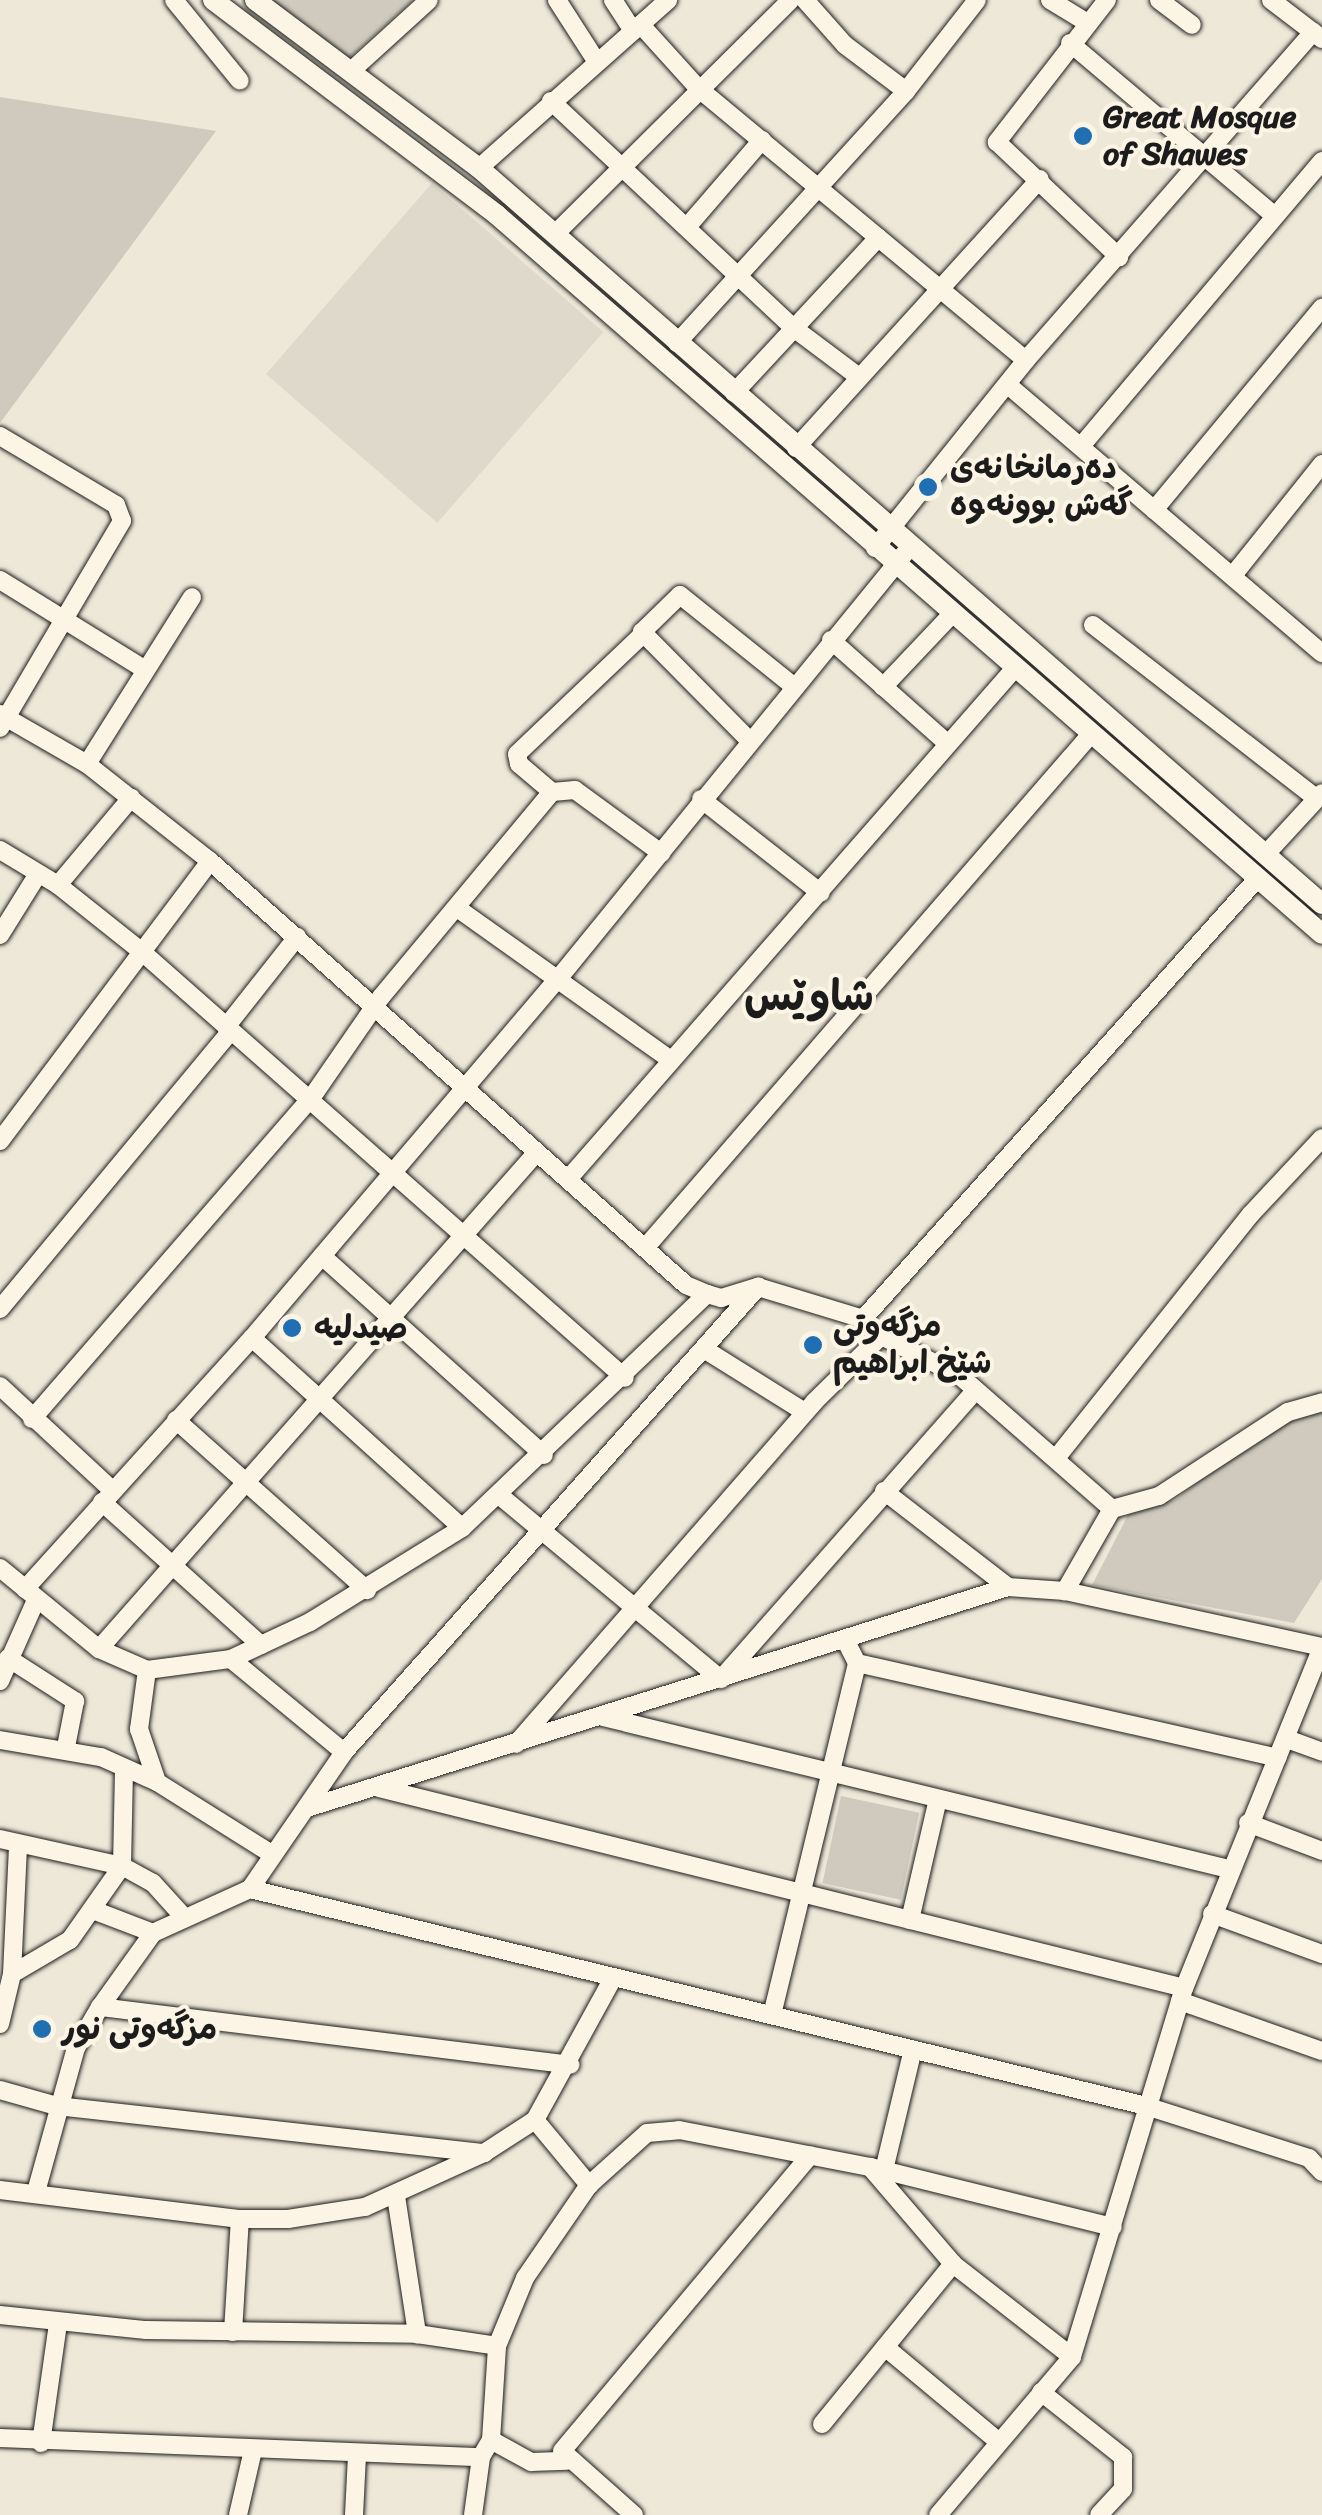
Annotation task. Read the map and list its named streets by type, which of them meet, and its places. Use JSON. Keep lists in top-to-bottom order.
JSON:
{
  "districts": ["شاوێس"],
  "places": [
    "Great Mosque of Shawes",
    "دەرمانخانەی گەش بوونەوە",
    "صیدلیە",
    "مزگەوتی شێخ ابراهیم",
    "مزگەوتی نور"
  ]
}
